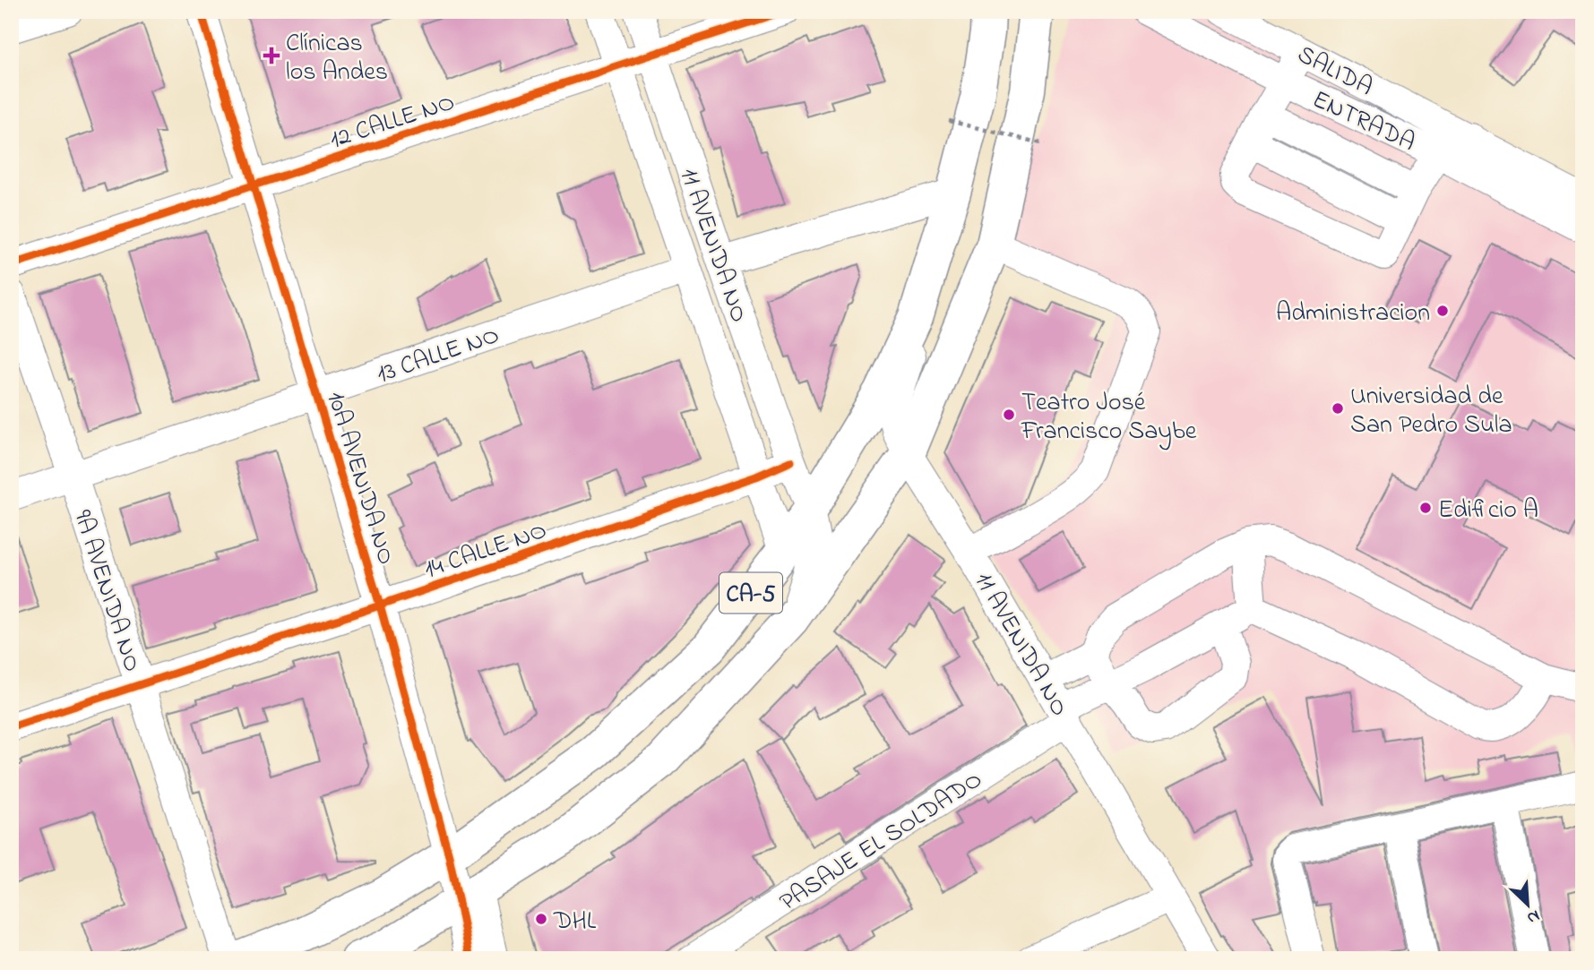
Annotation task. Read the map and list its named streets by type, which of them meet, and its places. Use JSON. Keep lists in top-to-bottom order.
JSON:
{
  "streets": {
    "highway": ["CA-5"],
    "street": [
      "SALIDA",
      "12 CALLE NO",
      "ENTRADA",
      "11 AVENIDA NO",
      "13 CALLE NO",
      "10A AVENIDA NO",
      "14 CALLE NO",
      "9A AVENIDA NO",
      "PASAJE EL SOLDADO"
    ]
  },
  "crossings": [
    ["12 CALLE NO", "11 AVENIDA NO"],
    ["12 CALLE NO", "10A AVENIDA NO"],
    ["11 AVENIDA NO", "13 CALLE NO"],
    ["11 AVENIDA NO", "14 CALLE NO"],
    ["11 AVENIDA NO", "CA-5"],
    ["11 AVENIDA NO", "PASAJE EL SOLDADO"],
    ["13 CALLE NO", "10A AVENIDA NO"],
    ["13 CALLE NO", "9A AVENIDA NO"],
    ["10A AVENIDA NO", "14 CALLE NO"],
    ["10A AVENIDA NO", "CA-5"],
    ["14 CALLE NO", "9A AVENIDA NO"]
  ],
  "places": {
    "health": ["Clínicas los Andes"],
    "other": [
      "Administracion",
      "Universidad de San Pedro Sula",
      "Teatro José Francisco Saybe",
      "Edificio A",
      "DHL"
    ]
  },
  "north": "bottom right"
}
